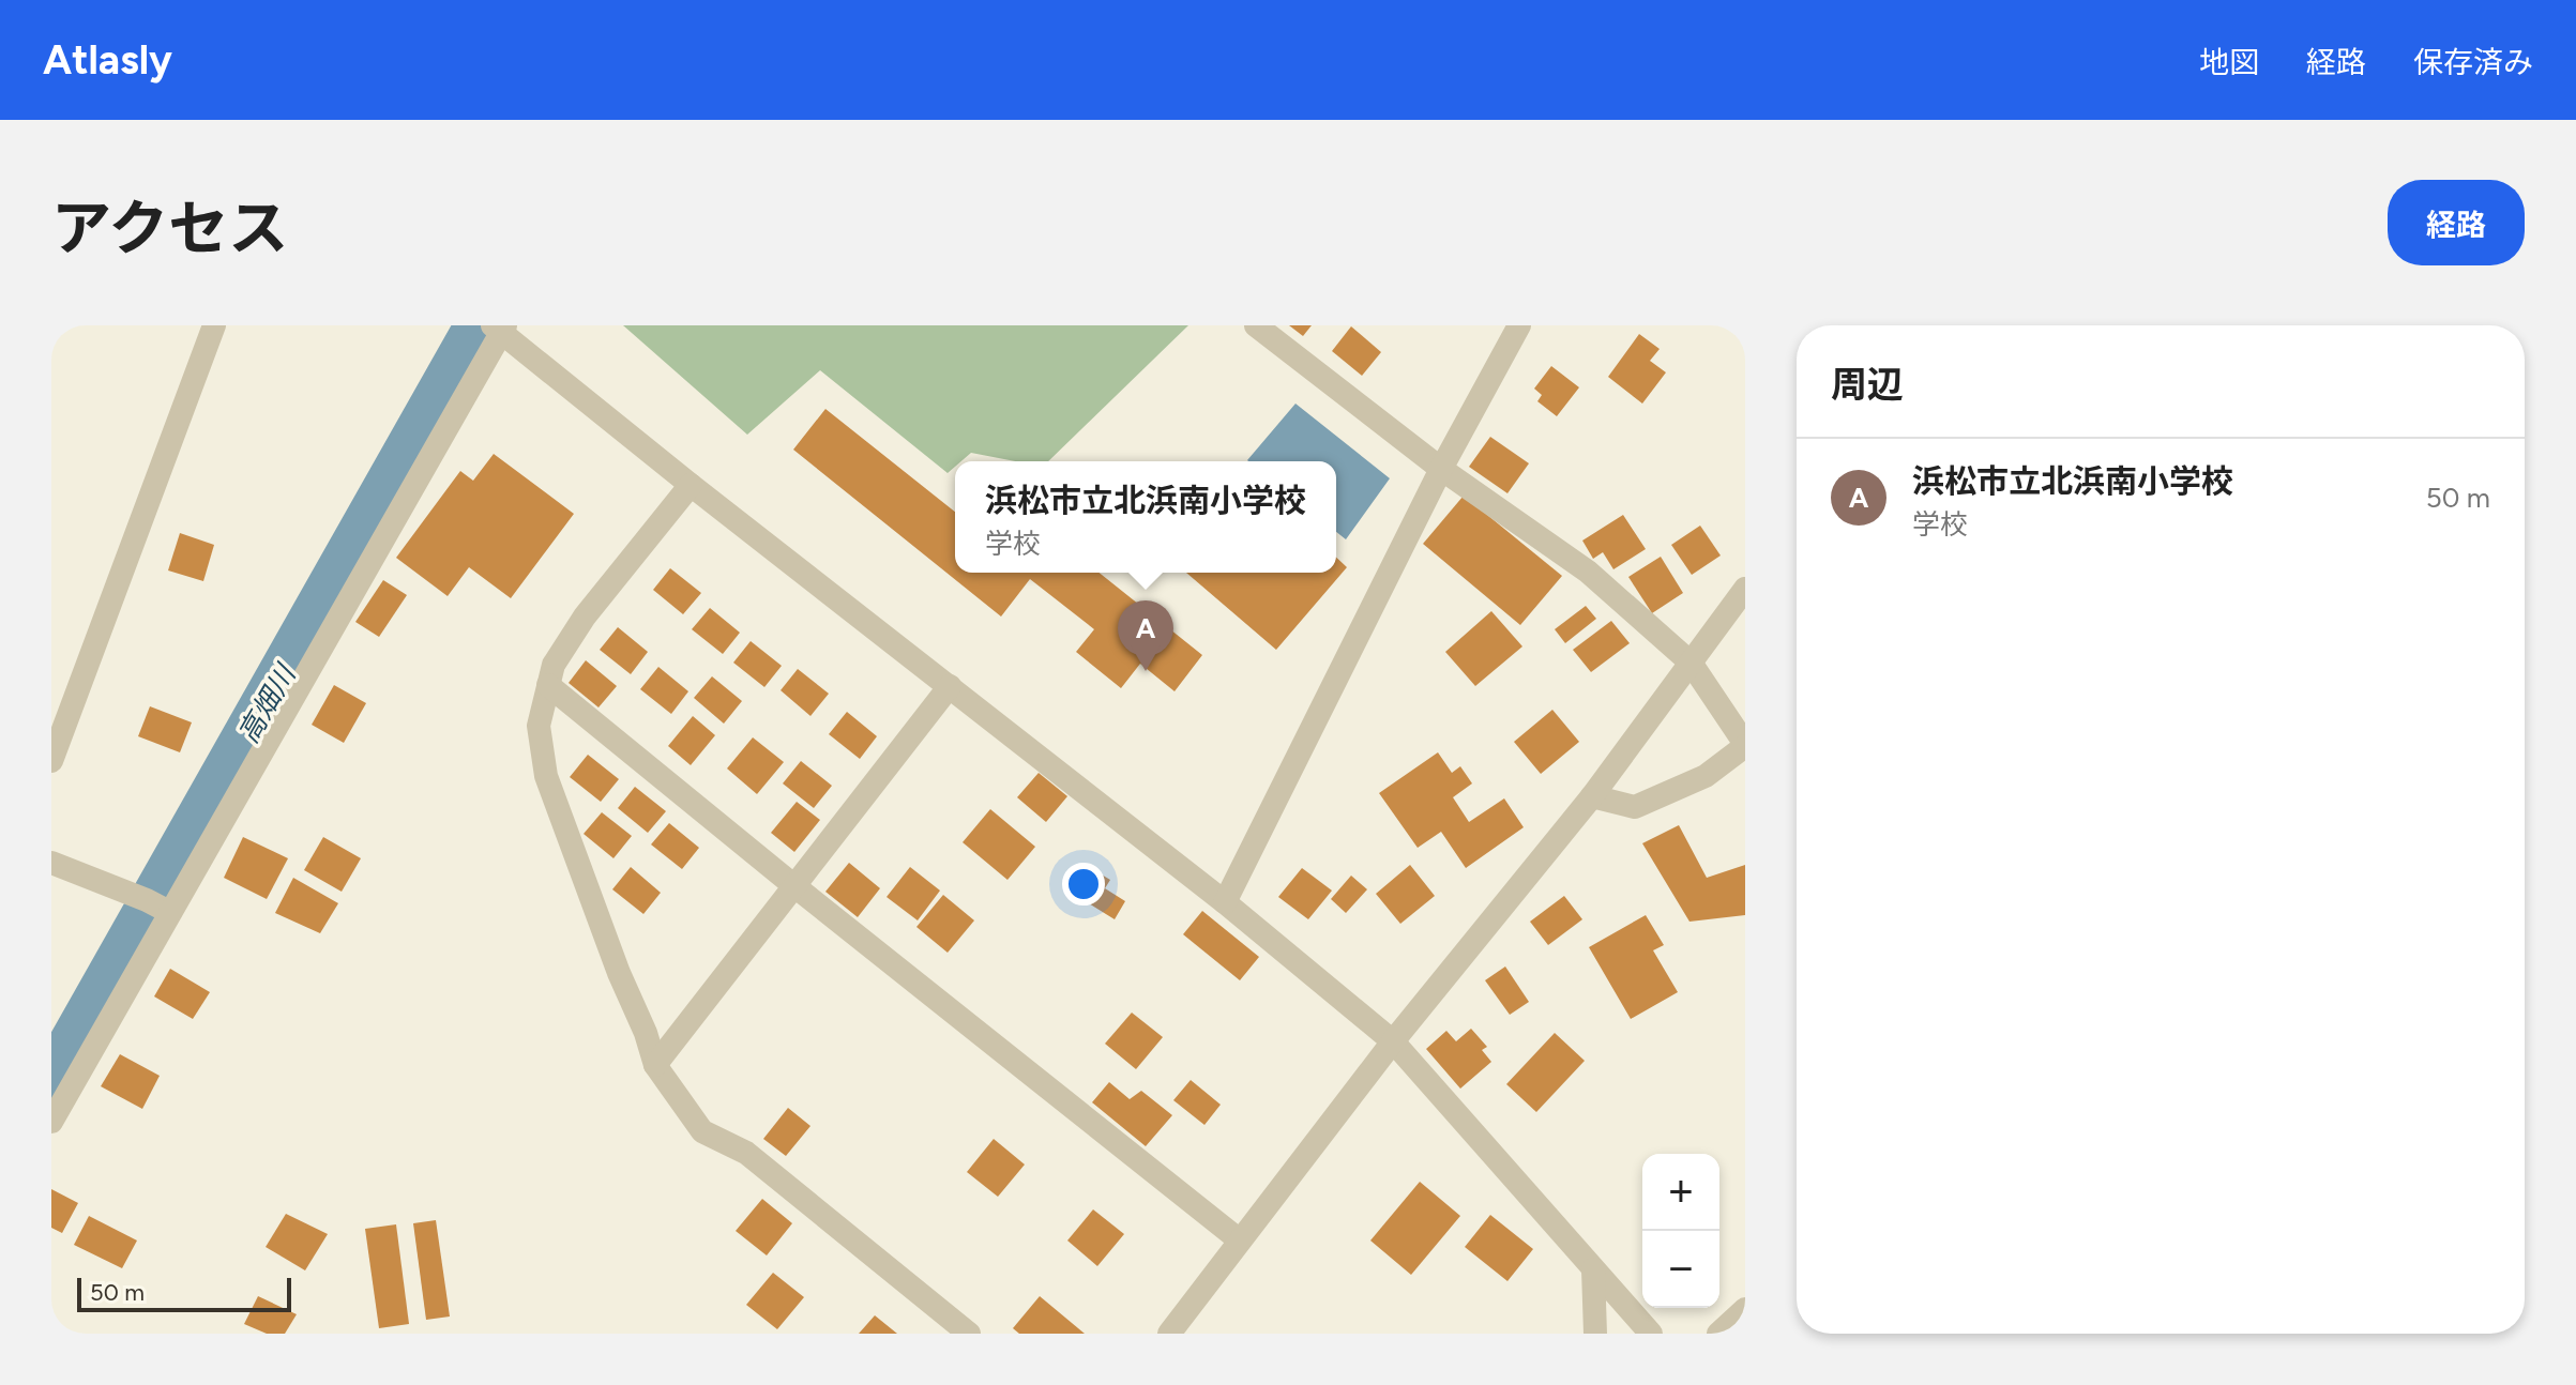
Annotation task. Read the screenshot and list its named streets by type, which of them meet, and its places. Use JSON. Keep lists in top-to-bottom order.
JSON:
{
  "water": ["高畑川"],
  "scale_bar": "50 m",
  "page": {
    "header": "Atlasly",
    "nav": ["地図", "経路", "保存済み"],
    "title": "アクセス",
    "buttons": "経路",
    "heading": "周辺",
    "list": [
      {
        "mark": "A",
        "name": "浜松市立北浜南小学校",
        "note": "学校",
        "value": "50 m"
      }
    ],
    "popup": ["浜松市立北浜南小学校", "学校"],
    "pins": "A",
    "map_buttons": ["+", "−"],
    "scale": "50 m"
  }
}
